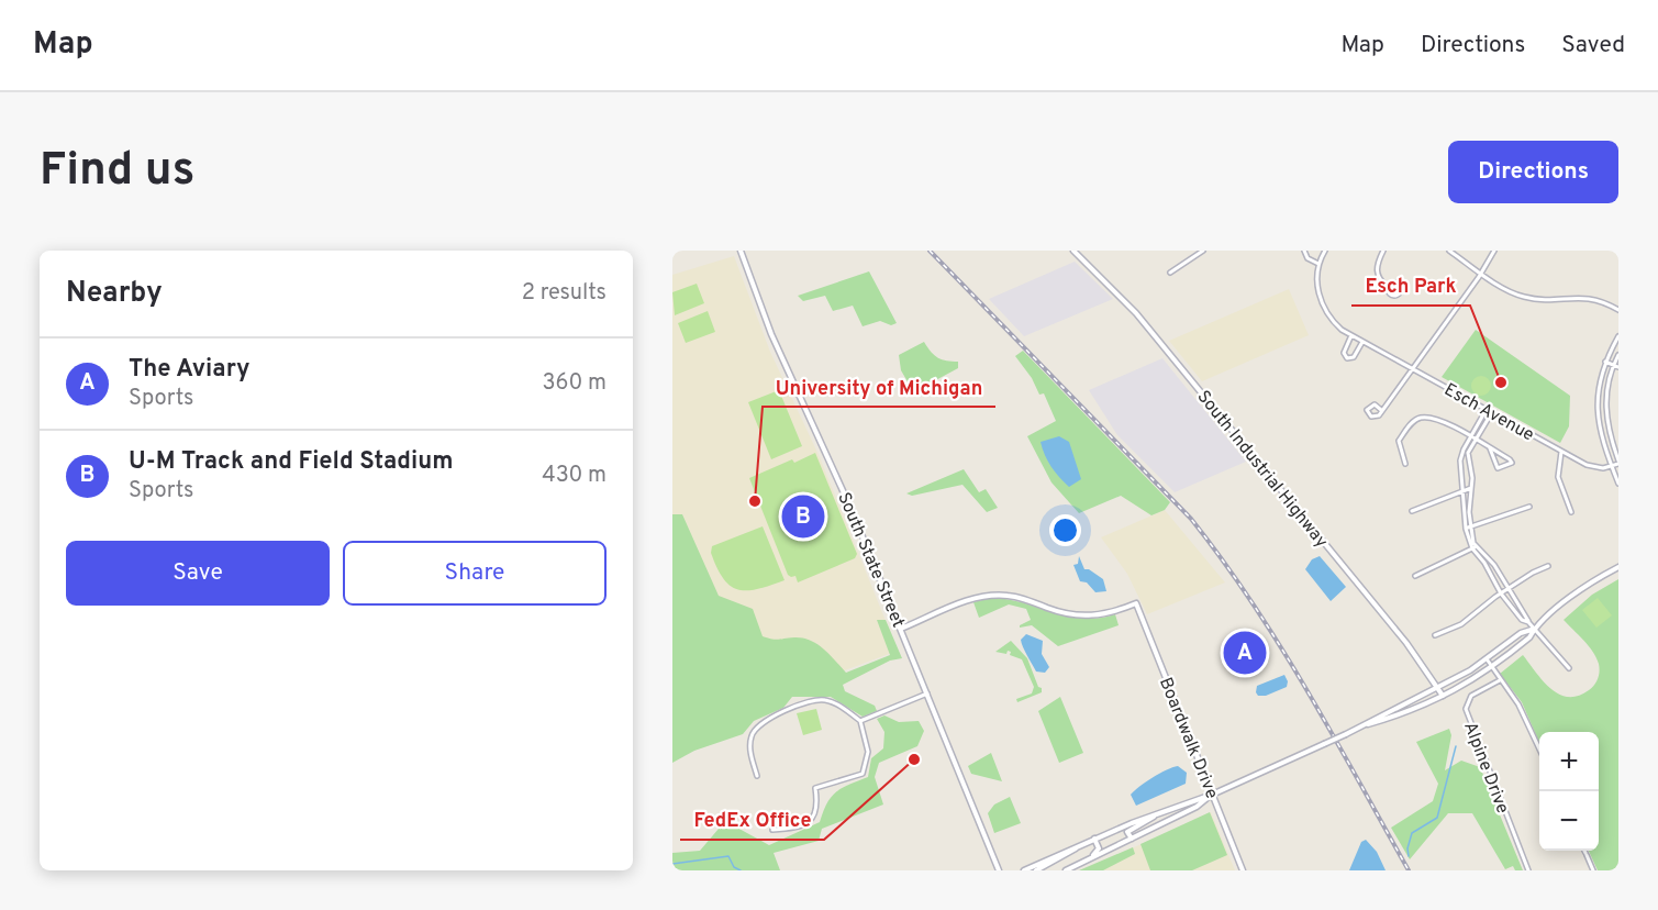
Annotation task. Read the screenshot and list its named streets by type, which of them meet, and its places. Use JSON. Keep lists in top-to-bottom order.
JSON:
{
  "streets": {
    "main road": ["South Industrial Highway", "South State Street", "Boardwalk Drive"],
    "street": ["Esch Avenue", "Alpine Drive"]
  },
  "crossings": [
    ["South State Street", "Boardwalk Drive"]
  ],
  "places": ["Esch Park", "University of Michigan", "FedEx Office"],
  "page": {
    "header": "Map",
    "nav": ["Map", "Directions", "Saved"],
    "buttons": [
      "Directions",
      ["Save", "Share"]
    ],
    "title": "Find us",
    "heading": ["Nearby", "2 results"],
    "list": [
      {
        "mark": "A",
        "name": "The Aviary",
        "note": "Sports",
        "value": "360 m"
      },
      {
        "mark": "B",
        "name": "U-M Track and Field Stadium",
        "note": "Sports",
        "value": "430 m"
      }
    ],
    "pins": ["B", "A"],
    "map_buttons": ["+", "−"]
  }
}
